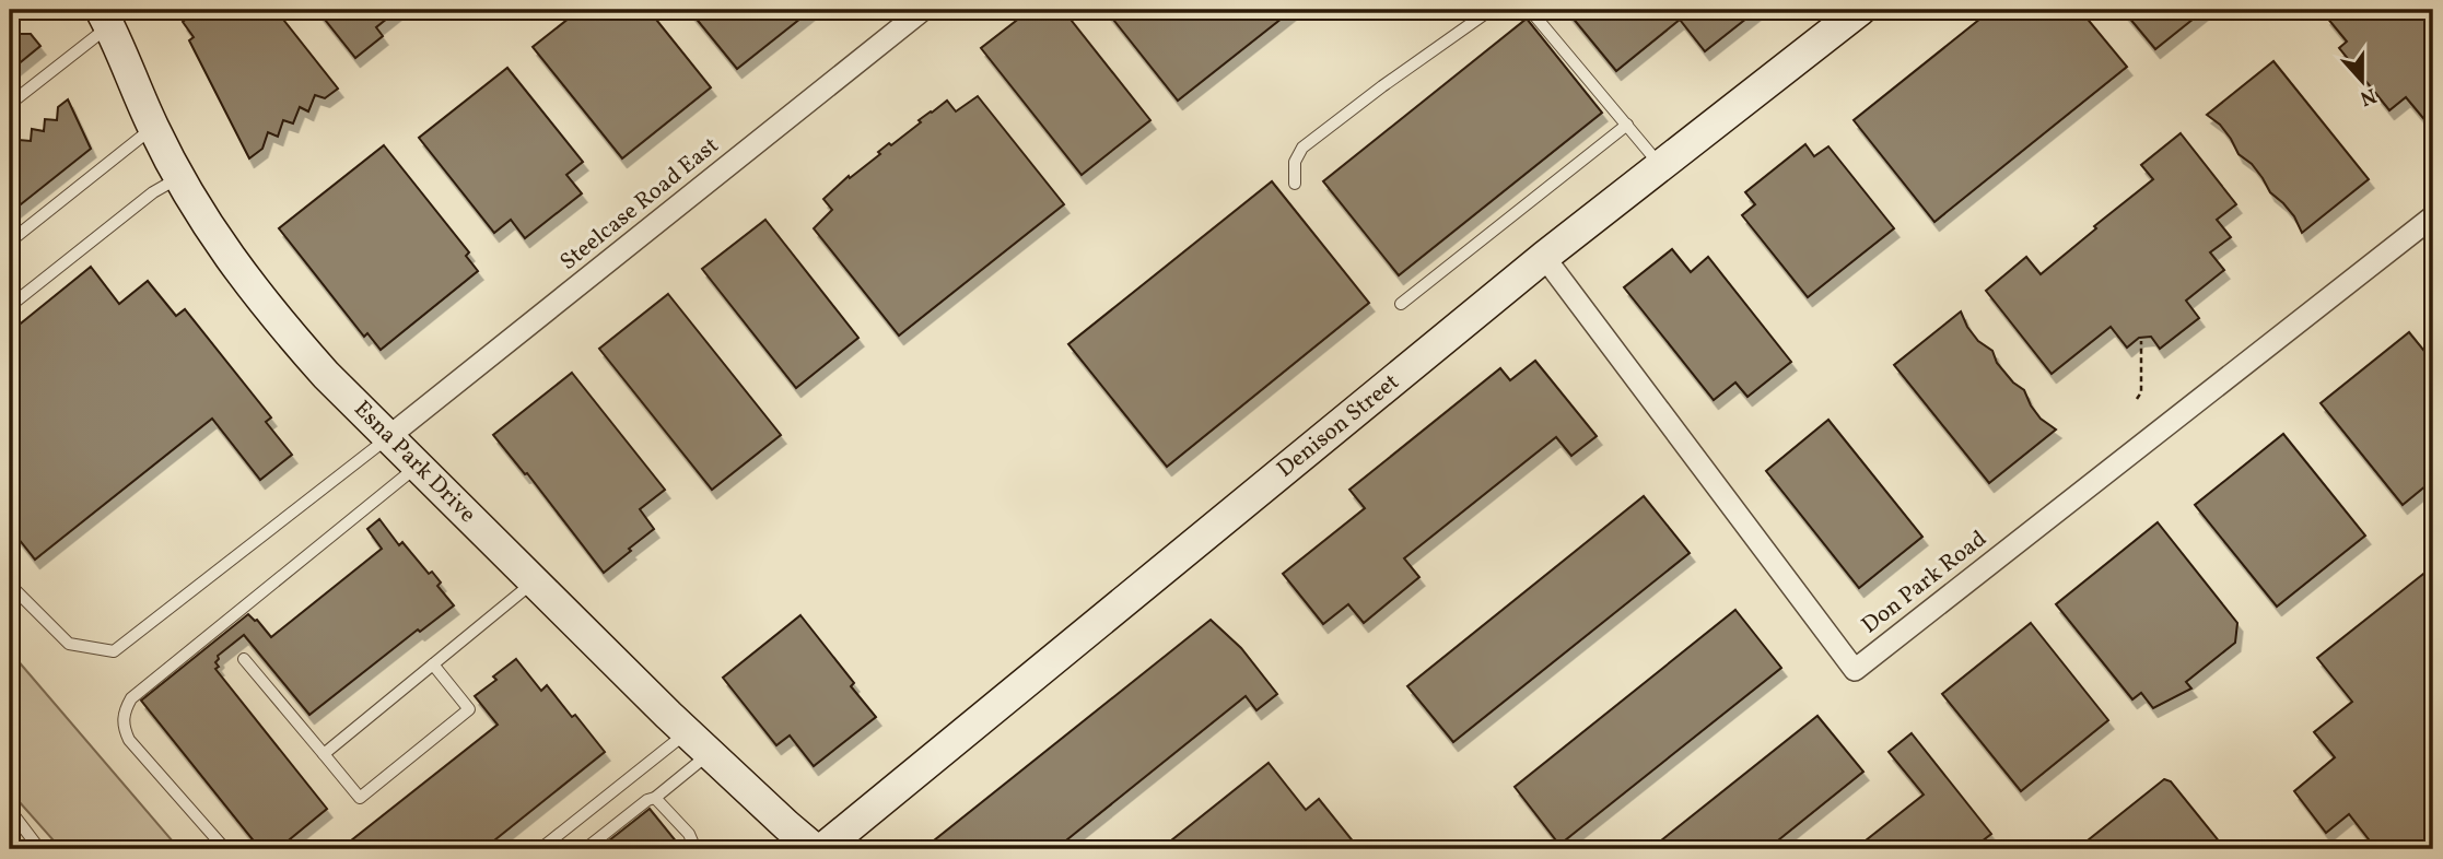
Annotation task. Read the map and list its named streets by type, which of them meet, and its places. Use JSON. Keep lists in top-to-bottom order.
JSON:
{
  "streets": {
    "street": [
      "Steelcase Road East",
      "Denison Street",
      "Esna Park Drive",
      "Don Park Road"
    ]
  },
  "crossings": [
    ["Steelcase Road East", "Esna Park Drive"],
    ["Denison Street", "Don Park Road"]
  ],
  "north": "bottom"
}
